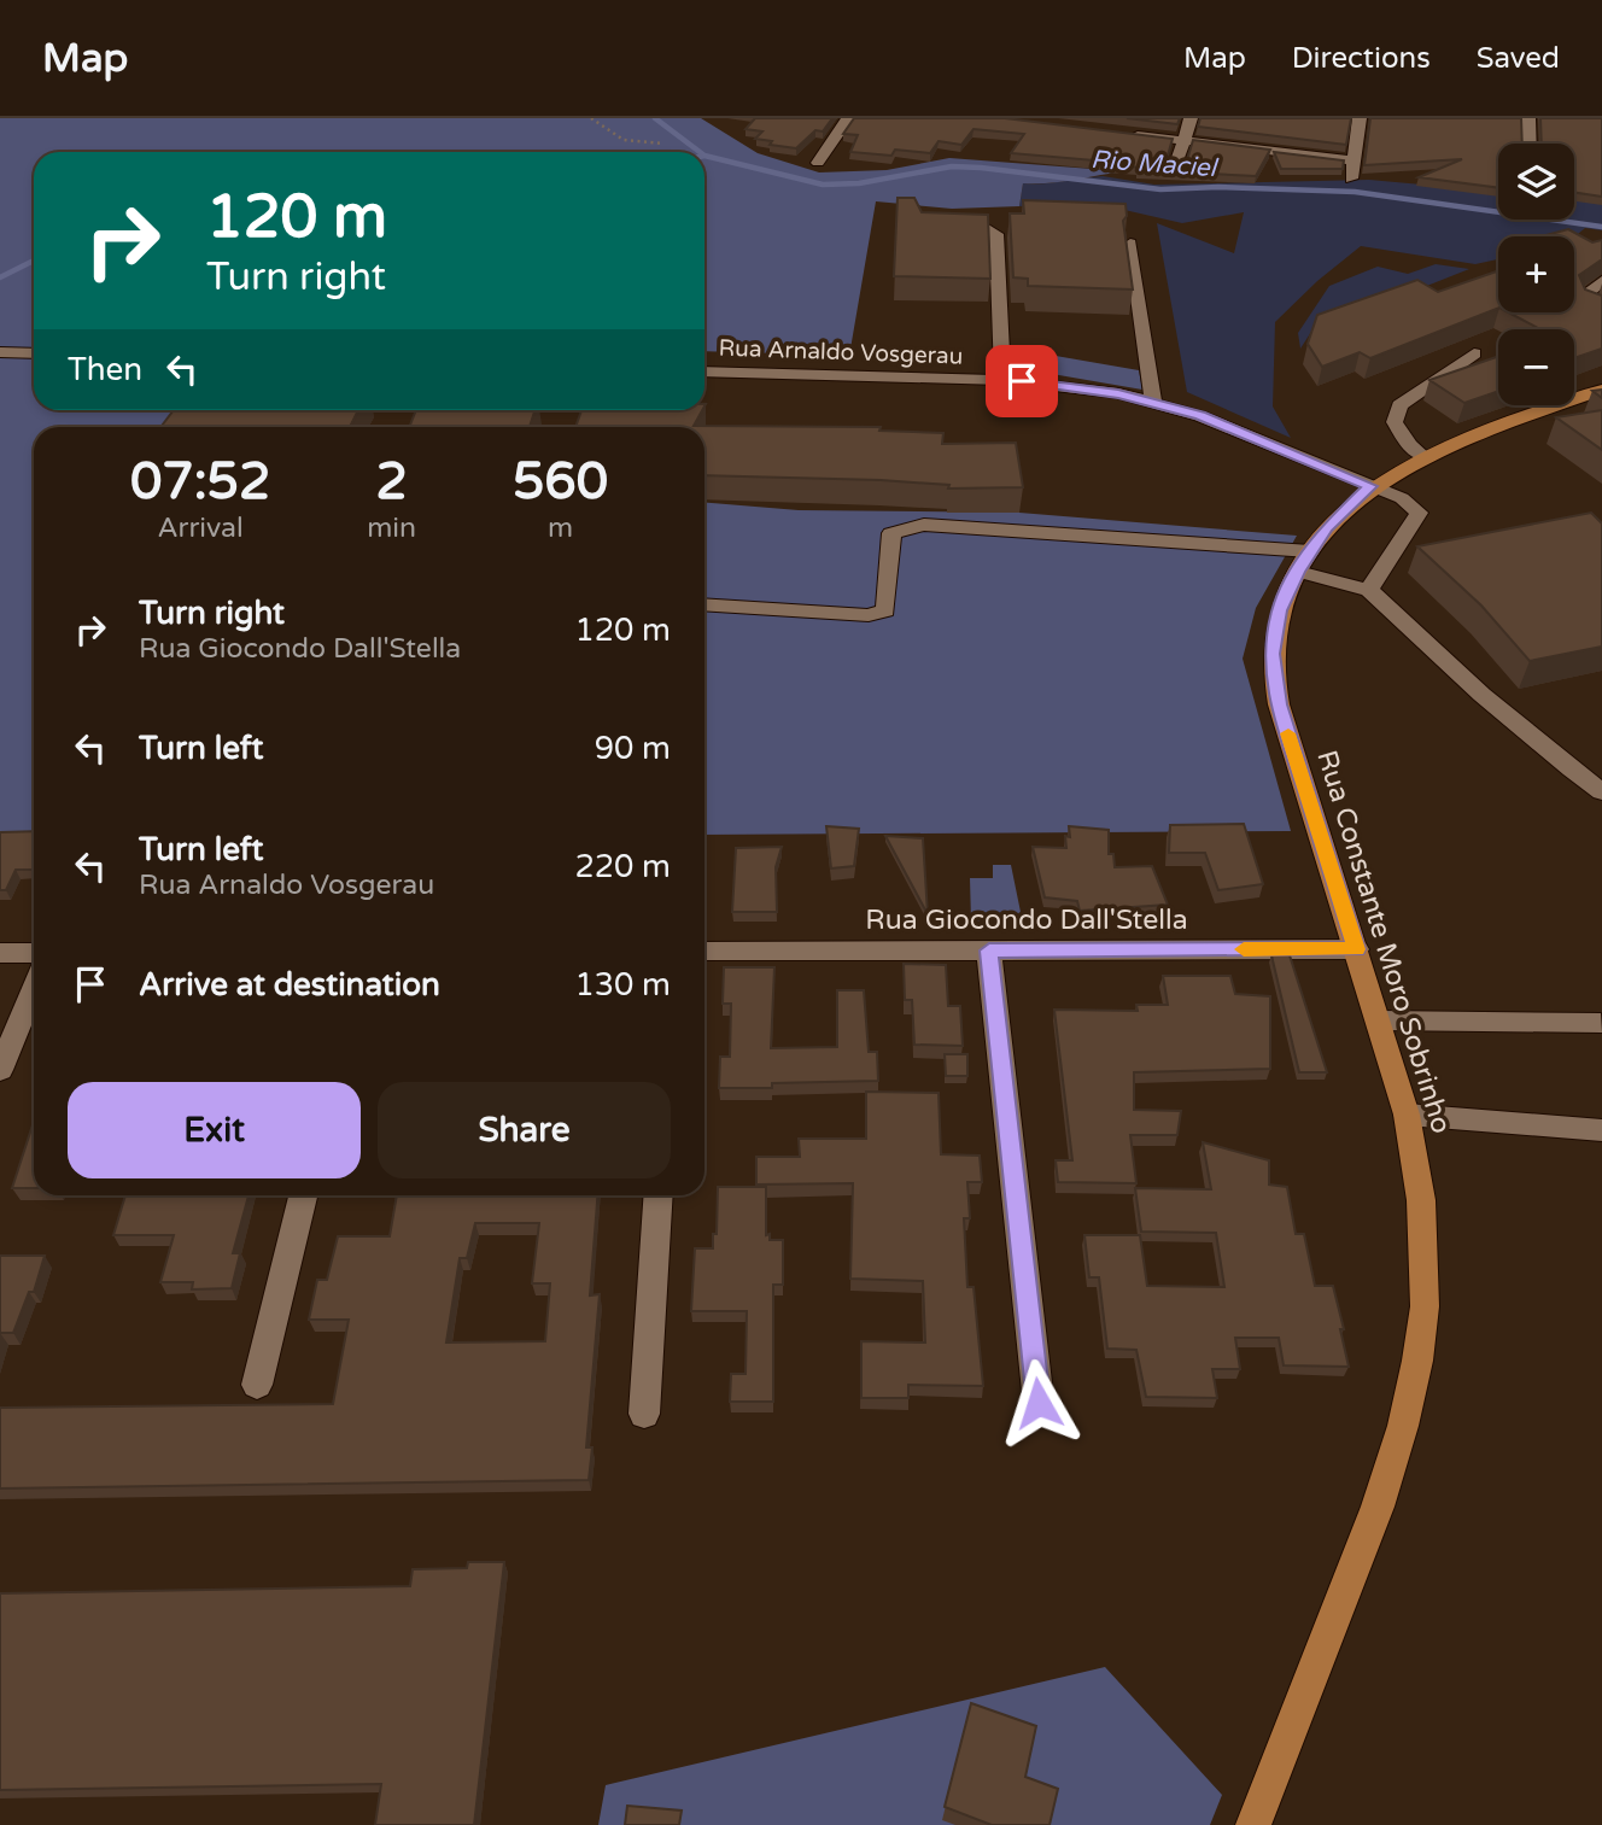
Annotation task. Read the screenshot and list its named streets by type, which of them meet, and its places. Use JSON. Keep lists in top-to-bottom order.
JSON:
{
  "streets": {
    "main road": ["Rua Constante Moro Sobrinho"],
    "street": ["Rua Arnaldo Vosgerau", "Rua Giocondo Dall'Stella"]
  },
  "crossings": [
    ["Rua Arnaldo Vosgerau", "Rua Constante Moro Sobrinho"],
    ["Rua Giocondo Dall'Stella", "Rua Constante Moro Sobrinho"]
  ],
  "water": ["Rio Maciel"],
  "page": {
    "header": "Map",
    "nav": ["Map", "Directions", "Saved"],
    "map_buttons": ["+", "−"],
    "turn": ["120 m", "Turn right"],
    "then": "Then",
    "eta": [
      "07:52",
      "Arrival",
      "2",
      "min",
      "560",
      "m"
    ],
    "list": [
      {
        "name": "Turn right",
        "note": "Rua Giocondo Dall'Stella",
        "value": "120 m"
      },
      {
        "name": "Turn left",
        "value": "90 m"
      },
      {
        "name": "Turn left",
        "note": "Rua Arnaldo Vosgerau",
        "value": "220 m"
      },
      {
        "name": "Arrive at destination",
        "value": "130 m"
      }
    ],
    "buttons": ["Exit", "Share"]
  }
}
